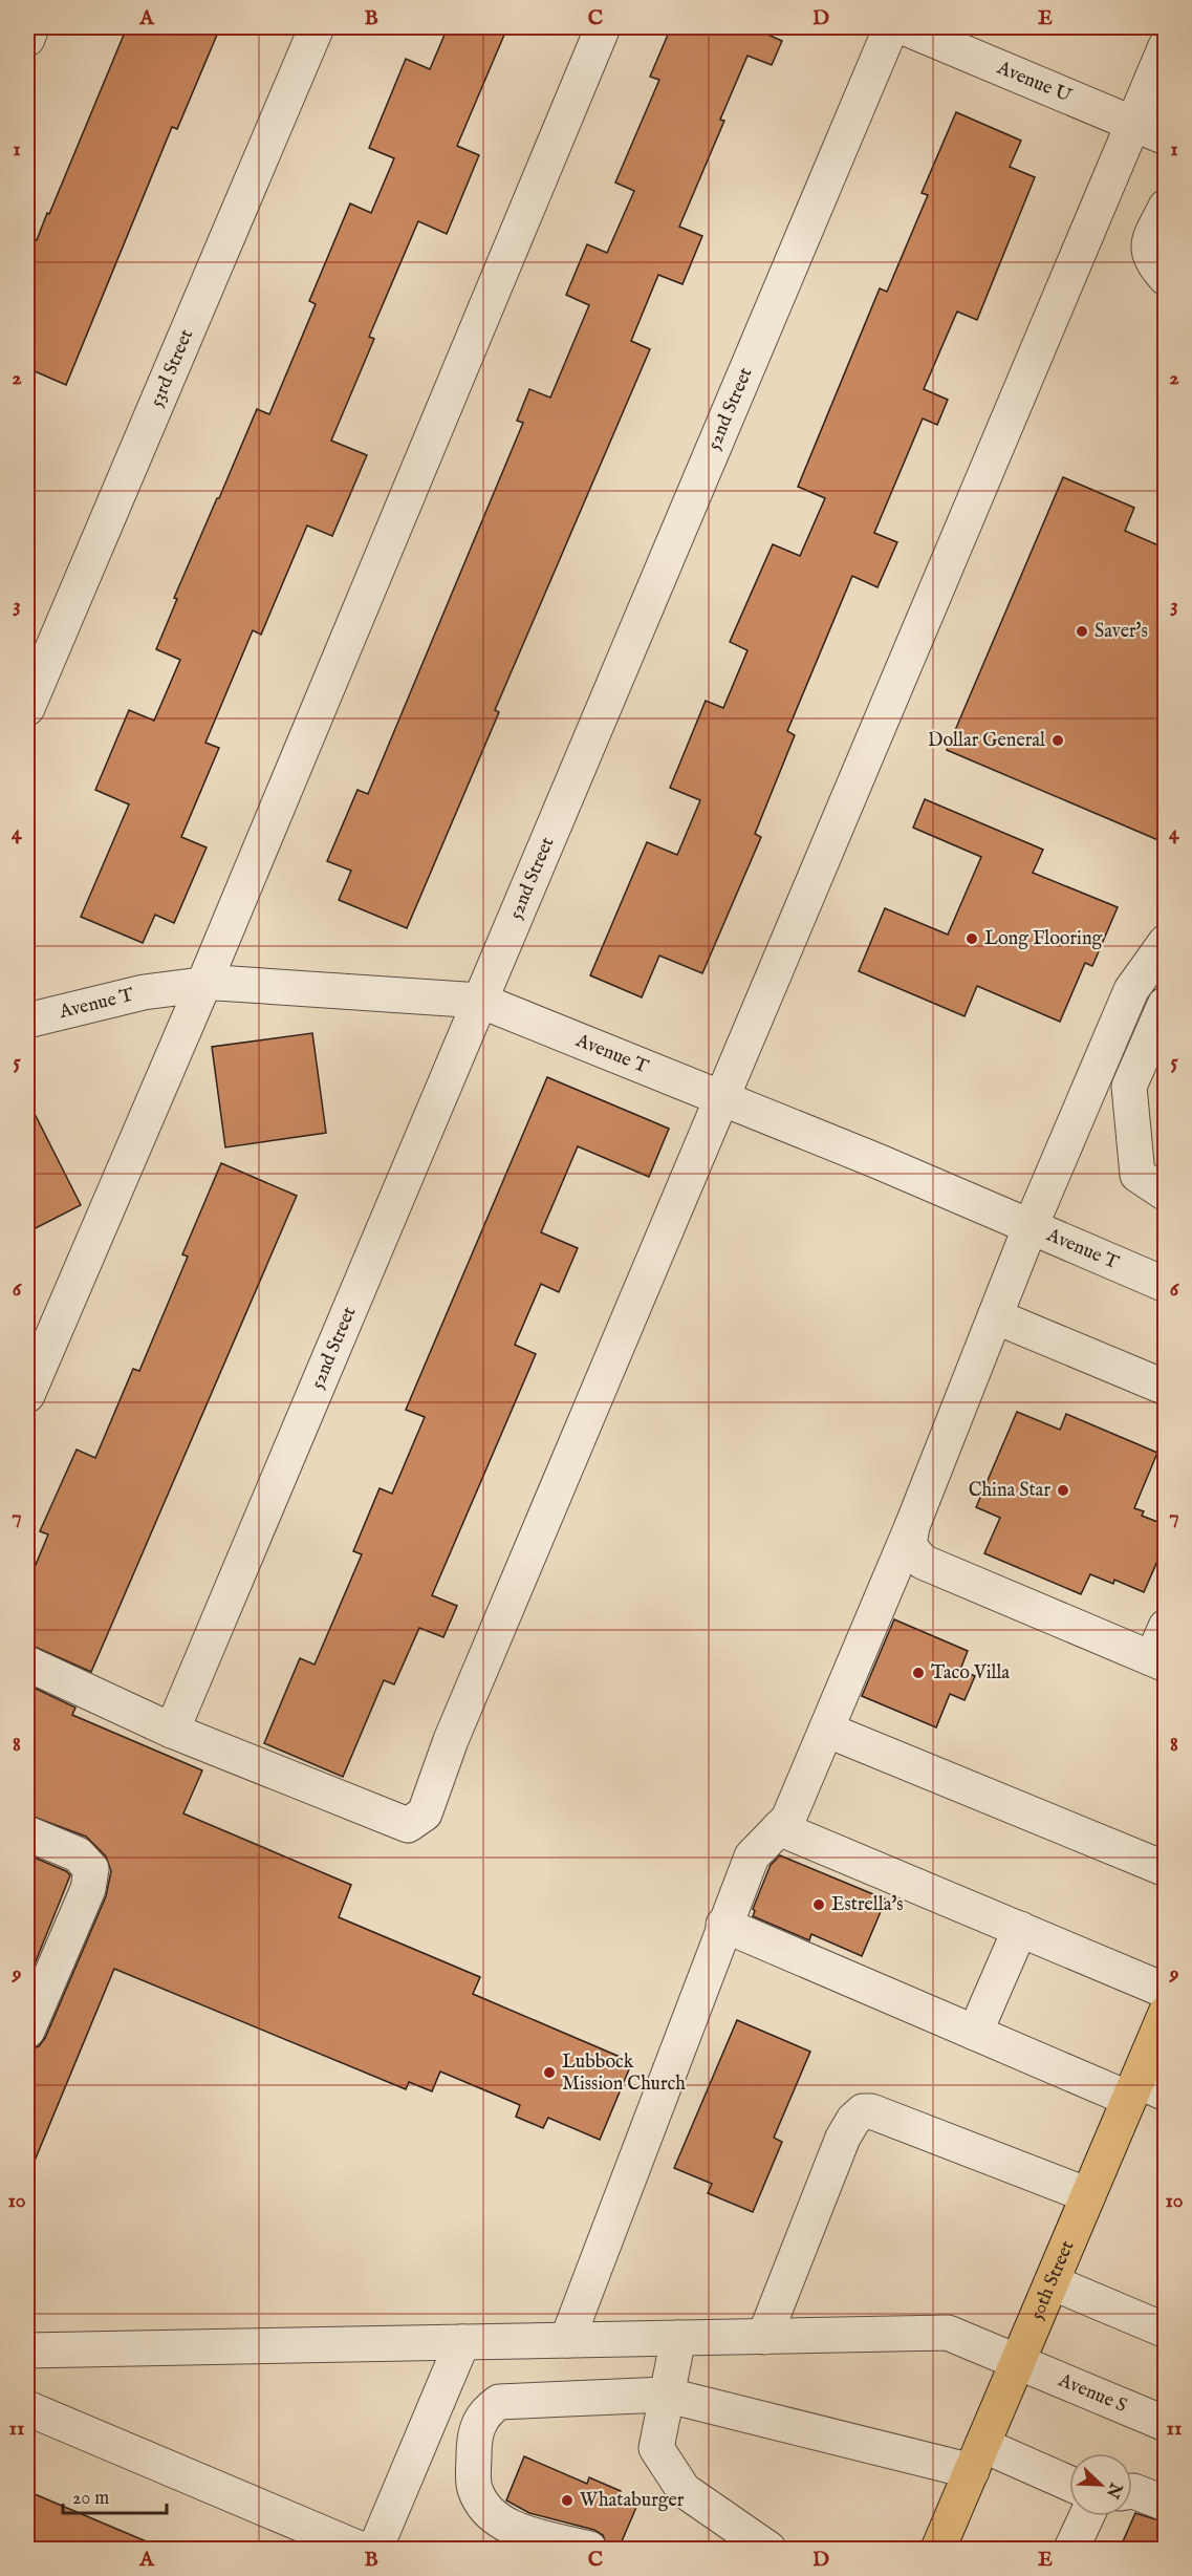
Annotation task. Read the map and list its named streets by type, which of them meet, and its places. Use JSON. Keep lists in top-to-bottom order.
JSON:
{
  "streets": {
    "main road": ["50th Street"],
    "street": [
      "Avenue U",
      "53rd Street",
      "52nd Street",
      "Avenue T",
      "Avenue S"
    ]
  },
  "crossings": [
    ["52nd Street", "Avenue T"],
    ["50th Street", "Avenue S"]
  ],
  "places": [
    "Saver's",
    "Dollar General",
    "Long Flooring",
    "China Star",
    "Taco Villa",
    "Estrella's",
    "Lubbock Mission Church",
    "Whataburger"
  ],
  "scale_bar": "20 m",
  "north": "bottom right",
  "grid": {
    "columns": [
      "A",
      "B",
      "C",
      "D",
      "E"
    ],
    "rows": [
      "1",
      "2",
      "3",
      "4",
      "5",
      "6",
      "7",
      "8",
      "9",
      "10",
      "11"
    ]
  }
}
